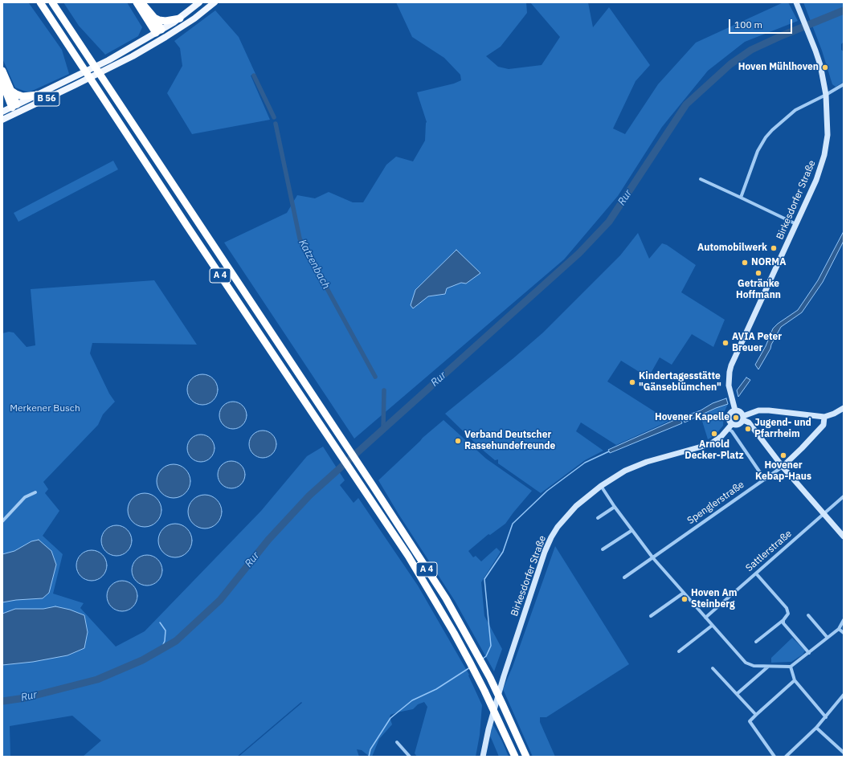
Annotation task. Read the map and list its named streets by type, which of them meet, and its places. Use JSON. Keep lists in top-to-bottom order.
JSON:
{
  "streets": {
    "highway": ["A 4"],
    "main road": ["B 56", "Birkesdorfer Straße", "Spenglerstraße"],
    "street": ["Sattlerstraße"]
  },
  "water": ["Rur", "Katzenbach"],
  "parks": ["Merkener Busch"],
  "places": [
    "Hoven Mühlhoven",
    "Automobilwerk",
    "NORMA",
    "Getränke Hoffmann",
    "AVIA Peter Breuer",
    "Kindertagesstätte \"Gänseblümchen\"",
    "Hovener Kapelle",
    "Jugend- und Pfarrheim",
    "Arnold Decker-Platz",
    "Verband Deutscher Rassehundefreunde",
    "Hovener Kebap-Haus",
    "Hoven Am Steinberg"
  ],
  "scale_bar": "100 m"
}
